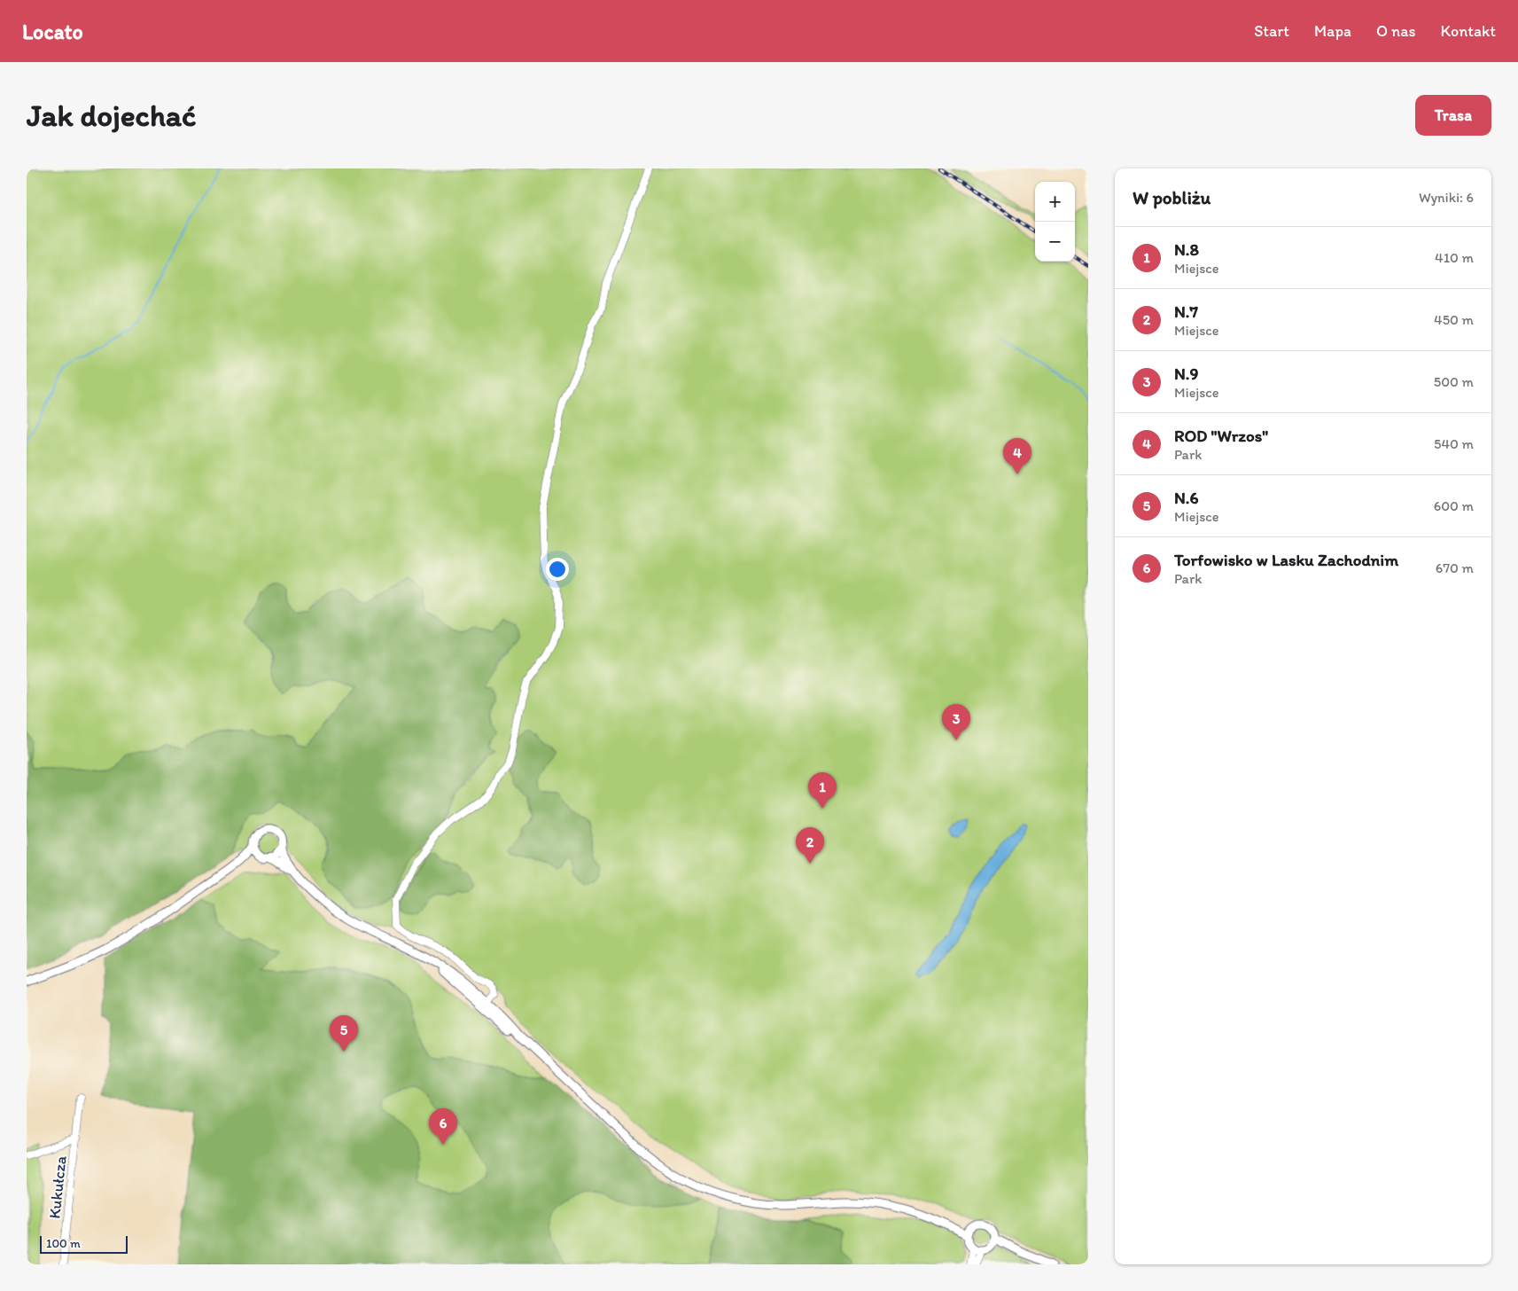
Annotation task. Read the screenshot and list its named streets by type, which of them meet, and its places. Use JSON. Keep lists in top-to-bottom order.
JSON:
{
  "streets": {
    "street": ["Kukułcza"]
  },
  "scale_bar": "100 m",
  "page": {
    "header": "Locato",
    "nav": [
      "Start",
      "Mapa",
      "O nas",
      "Kontakt"
    ],
    "buttons": "Trasa",
    "title": "Jak dojechać",
    "heading": ["W pobliżu", "Wyniki: 6"],
    "map_buttons": ["+", "−"],
    "list": [
      {
        "mark": "1",
        "name": "N.8",
        "note": "Miejsce",
        "value": "410 m"
      },
      {
        "mark": "2",
        "name": "N.7",
        "note": "Miejsce",
        "value": "450 m"
      },
      {
        "mark": "3",
        "name": "N.9",
        "note": "Miejsce",
        "value": "500 m"
      },
      {
        "mark": "4",
        "name": "ROD \"Wrzos\"",
        "note": "Park",
        "value": "540 m"
      },
      {
        "mark": "5",
        "name": "N.6",
        "note": "Miejsce",
        "value": "600 m"
      },
      {
        "mark": "6",
        "name": "Torfowisko w Lasku Zachodnim",
        "note": "Park",
        "value": "670 m"
      }
    ],
    "pins": [
      "4",
      "3",
      "1",
      "2",
      "5",
      "6"
    ],
    "scale": "100 m"
  }
}
